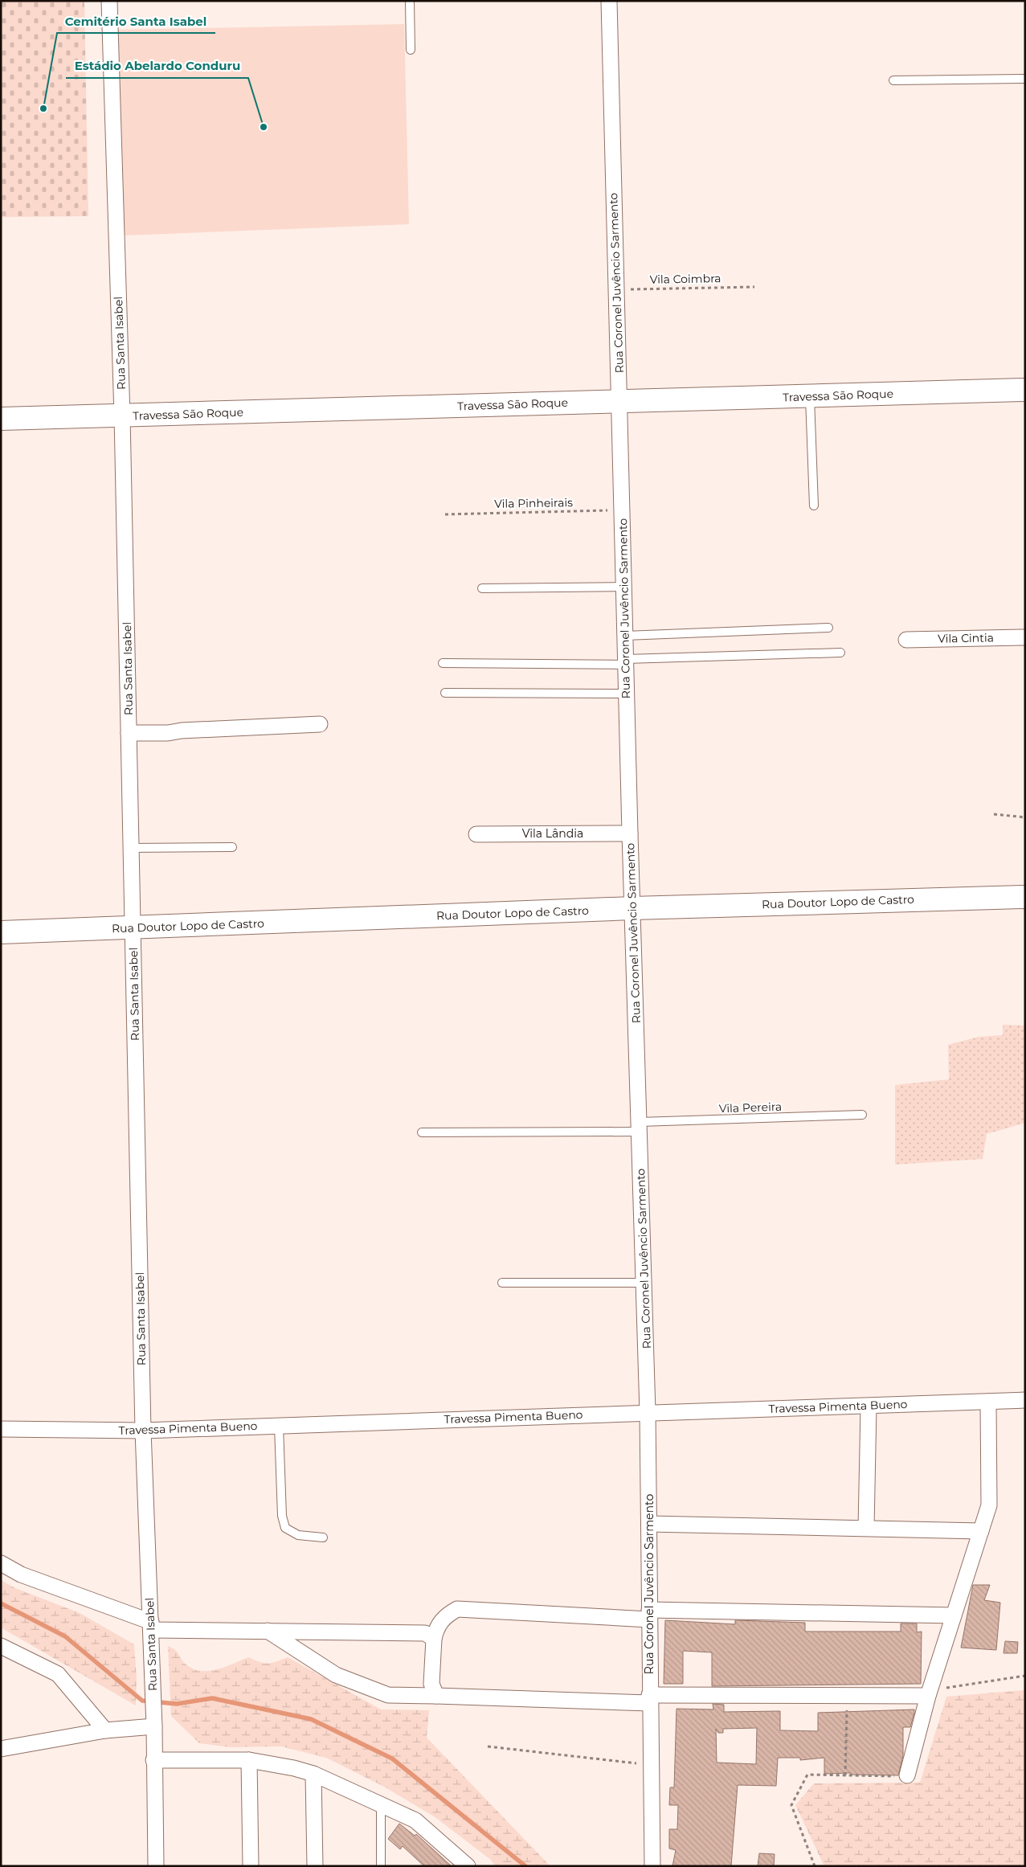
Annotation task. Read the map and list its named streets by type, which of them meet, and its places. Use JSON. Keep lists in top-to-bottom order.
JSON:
{
  "streets": {
    "main road": ["Travessa São Roque", "Rua Doutor Lopo de Castro"],
    "street": [
      "Rua Coronel Juvêncio Sarmento",
      "Rua Santa Isabel",
      "Vila Cintia",
      "Vila Lândia",
      "Travessa Pimenta Bueno"
    ],
    "lane": ["Vila Pereira"],
    "path": ["Vila Coimbra", "Vila Pinheirais"]
  },
  "crossings": [
    ["Vila Coimbra", "Rua Coronel Juvêncio Sarmento"],
    ["Rua Coronel Juvêncio Sarmento", "Travessa São Roque"],
    ["Rua Coronel Juvêncio Sarmento", "Vila Pinheirais"],
    ["Rua Coronel Juvêncio Sarmento", "Vila Lândia"],
    ["Rua Coronel Juvêncio Sarmento", "Rua Doutor Lopo de Castro"],
    ["Rua Coronel Juvêncio Sarmento", "Vila Pereira"],
    ["Rua Coronel Juvêncio Sarmento", "Travessa Pimenta Bueno"],
    ["Rua Santa Isabel", "Travessa São Roque"],
    ["Rua Santa Isabel", "Rua Doutor Lopo de Castro"],
    ["Rua Santa Isabel", "Travessa Pimenta Bueno"]
  ],
  "places": ["Cemitério Santa Isabel", "Estádio Abelardo Conduru"]
}
